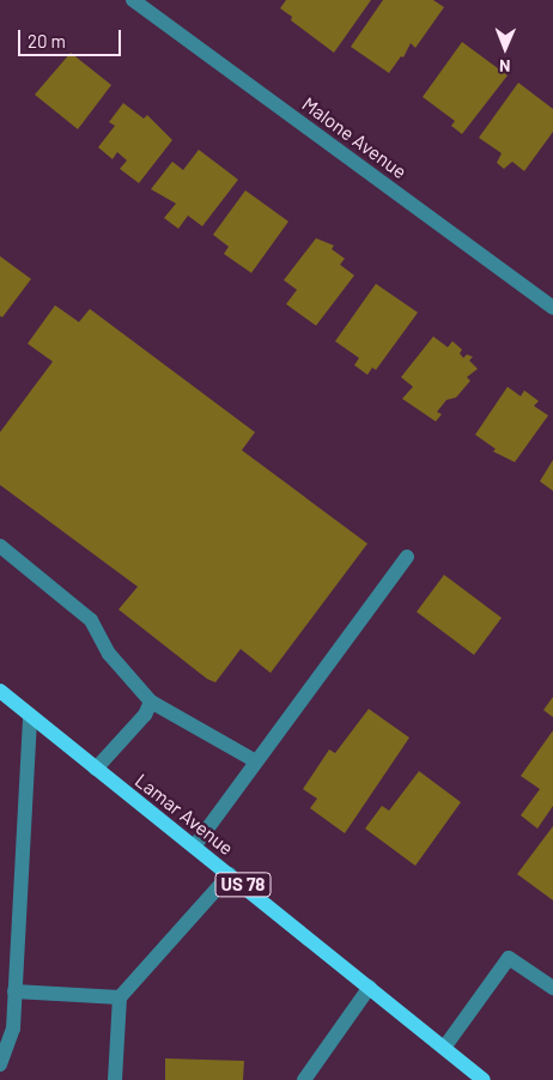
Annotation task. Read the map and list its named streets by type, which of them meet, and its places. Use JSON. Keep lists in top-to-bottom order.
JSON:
{
  "streets": {
    "main road": ["Lamar Avenue", "US 78"],
    "street": ["Malone Avenue"]
  },
  "scale_bar": "20 m",
  "north": "bottom"
}
